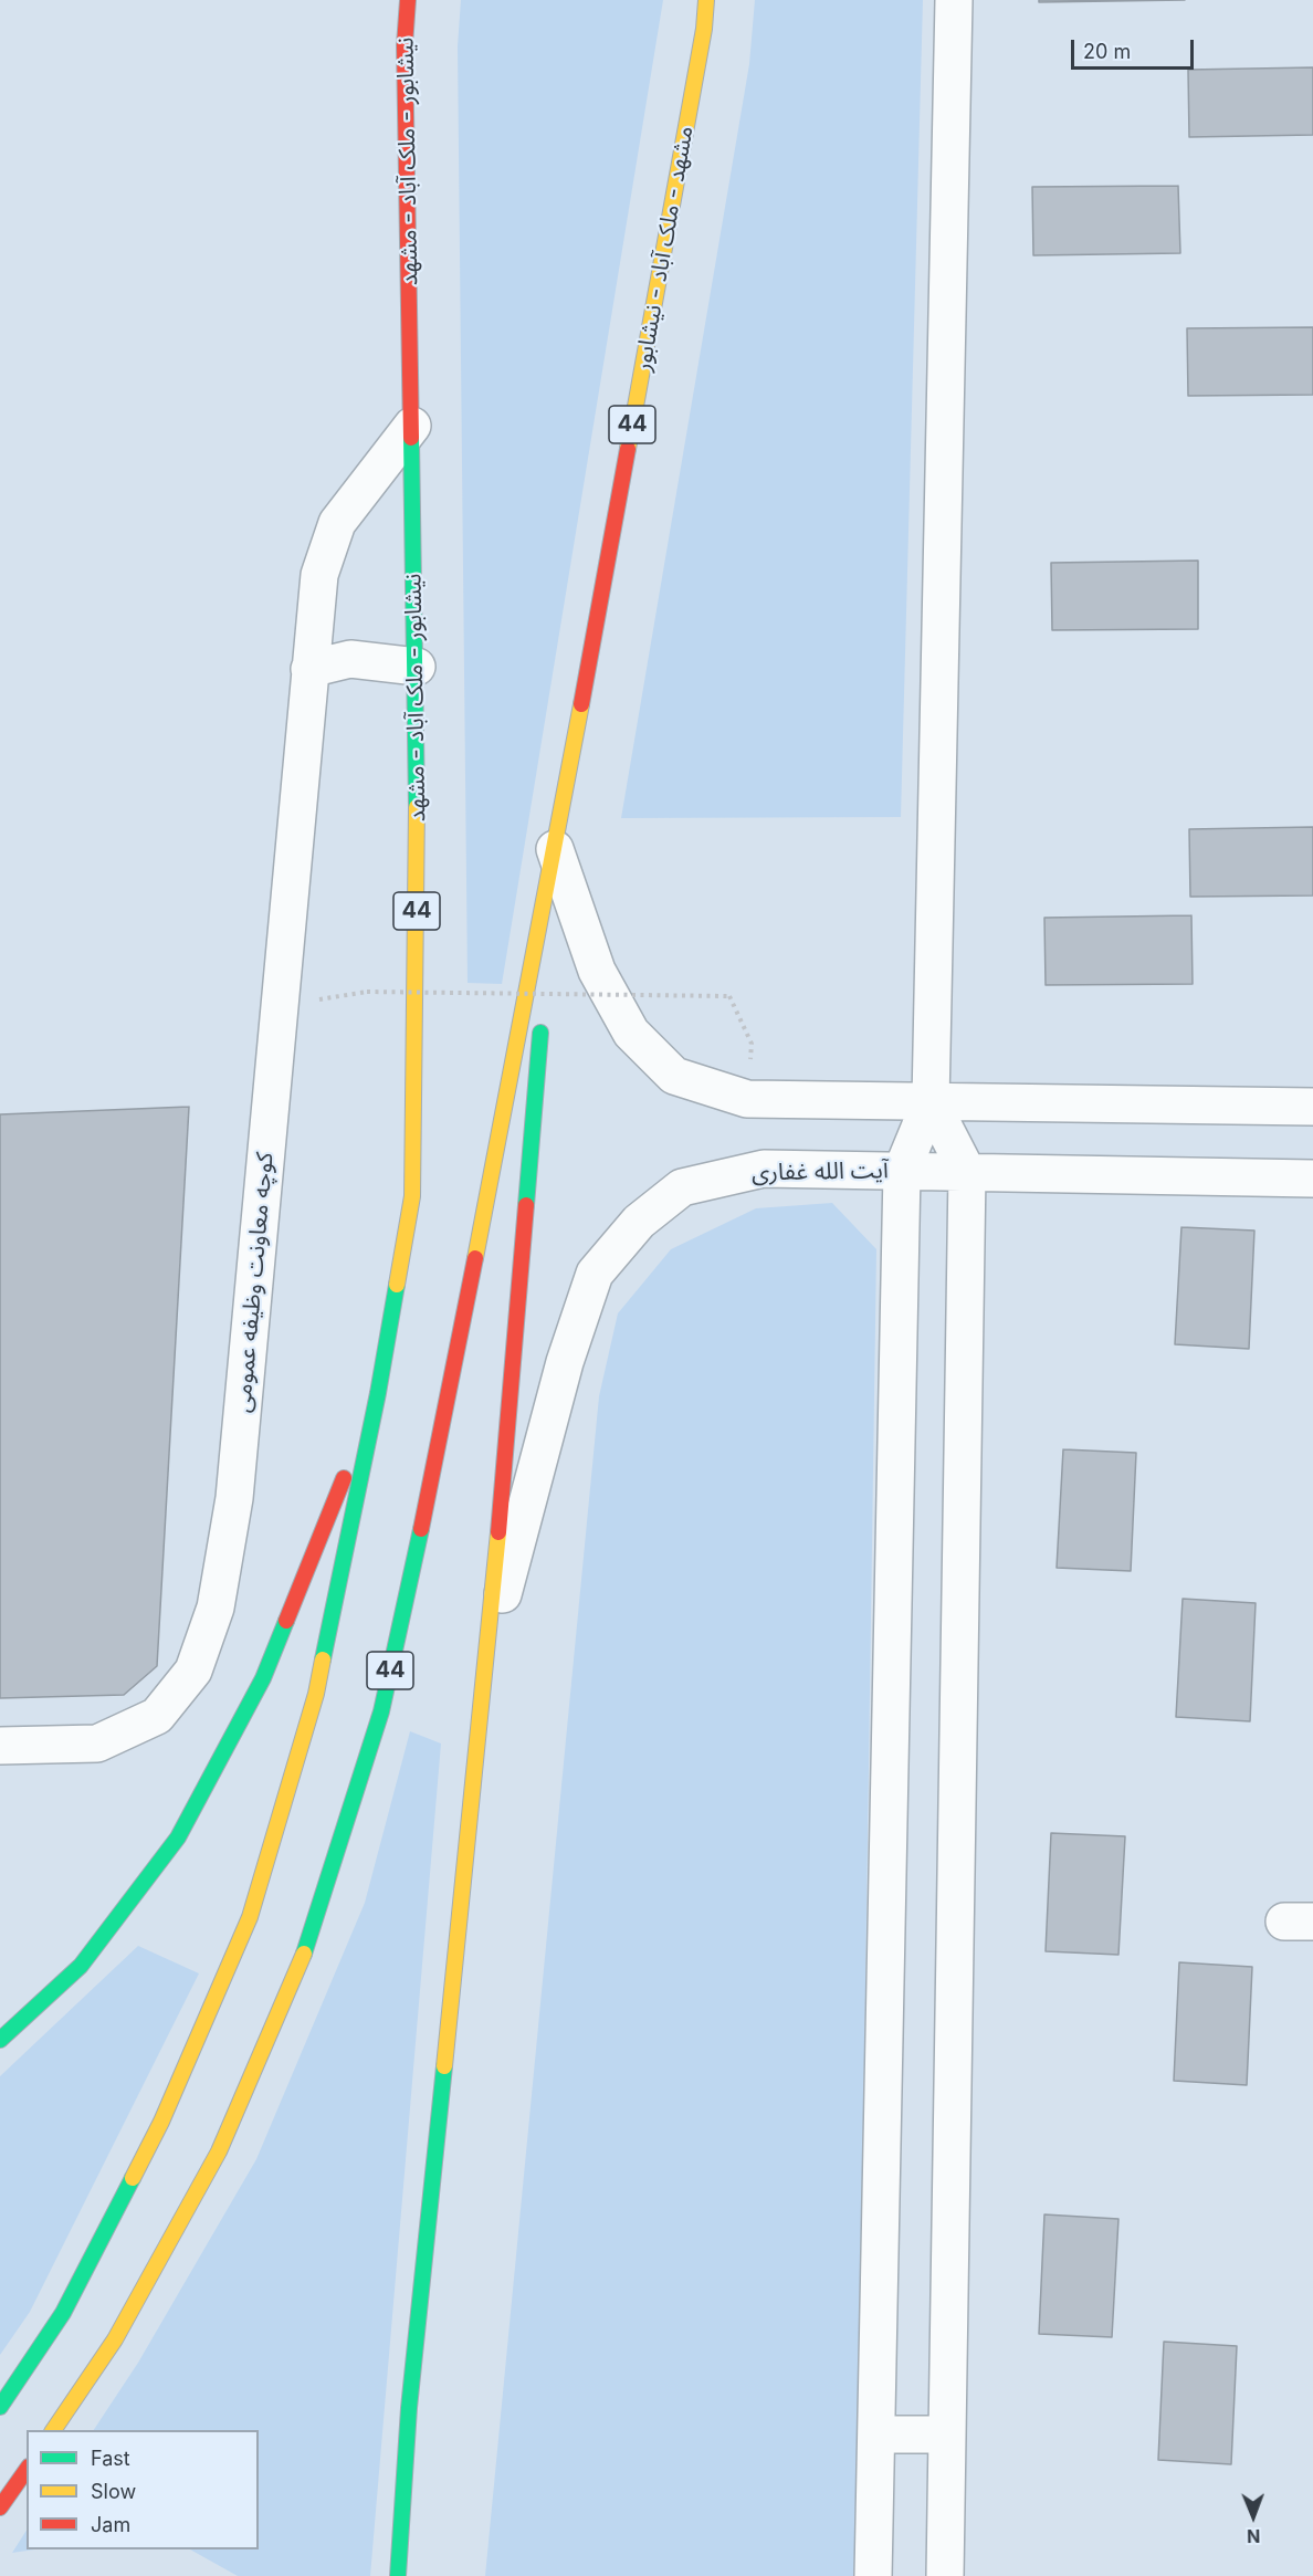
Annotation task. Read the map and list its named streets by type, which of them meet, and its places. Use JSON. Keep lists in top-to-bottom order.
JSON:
{
  "streets": {
    "highway": ["نیشابور - ملک آباد - مشهد", "مشهد - ملک آباد - نیشابور", "44"],
    "street": ["آیت الله غفاری", "کوچه معاونت وظیفه عمومی"]
  },
  "crossings": [
    ["نیشابور - ملک آباد - مشهد", "44"],
    ["نیشابور - ملک آباد - مشهد", "کوچه معاونت وظیفه عمومی"],
    ["مشهد - ملک آباد - نیشابور", "44"]
  ],
  "legend": ["Fast", "Slow", "Jam"],
  "scale_bar": "20 m",
  "north": "bottom"
}
